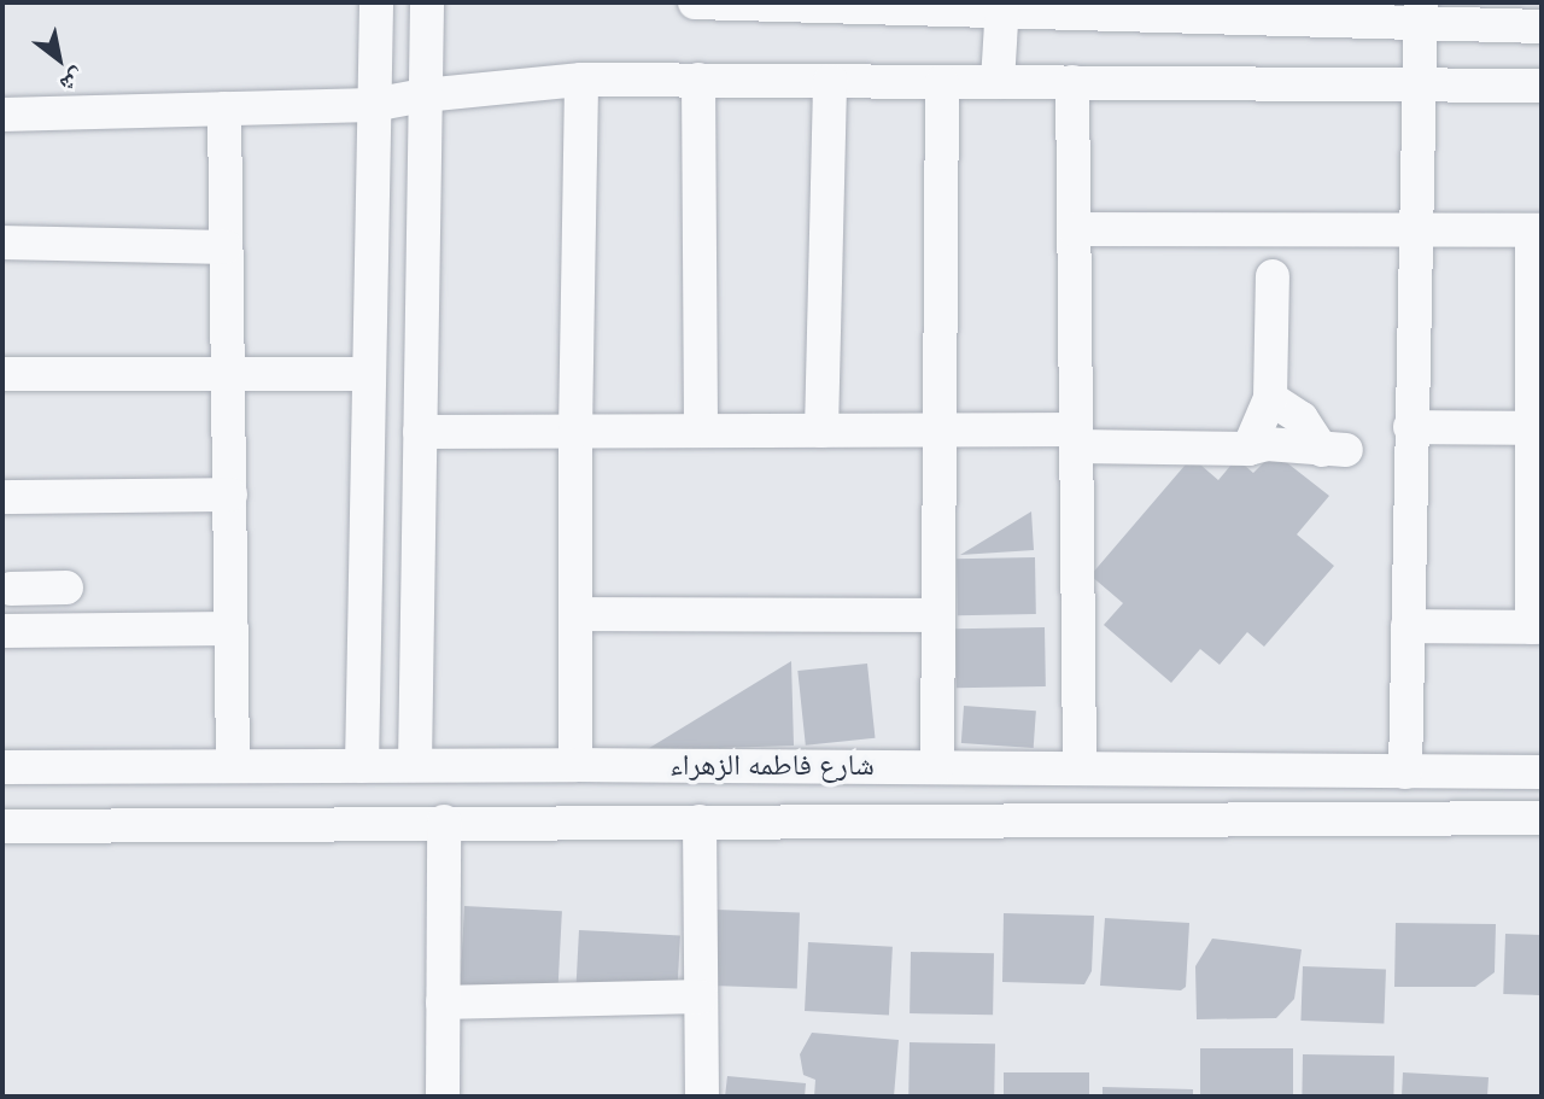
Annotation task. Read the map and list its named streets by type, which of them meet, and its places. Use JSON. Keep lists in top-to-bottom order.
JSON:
{
  "streets": {
    "street": ["شارع فاطمه الزهراء"]
  },
  "north": "bottom right"
}
